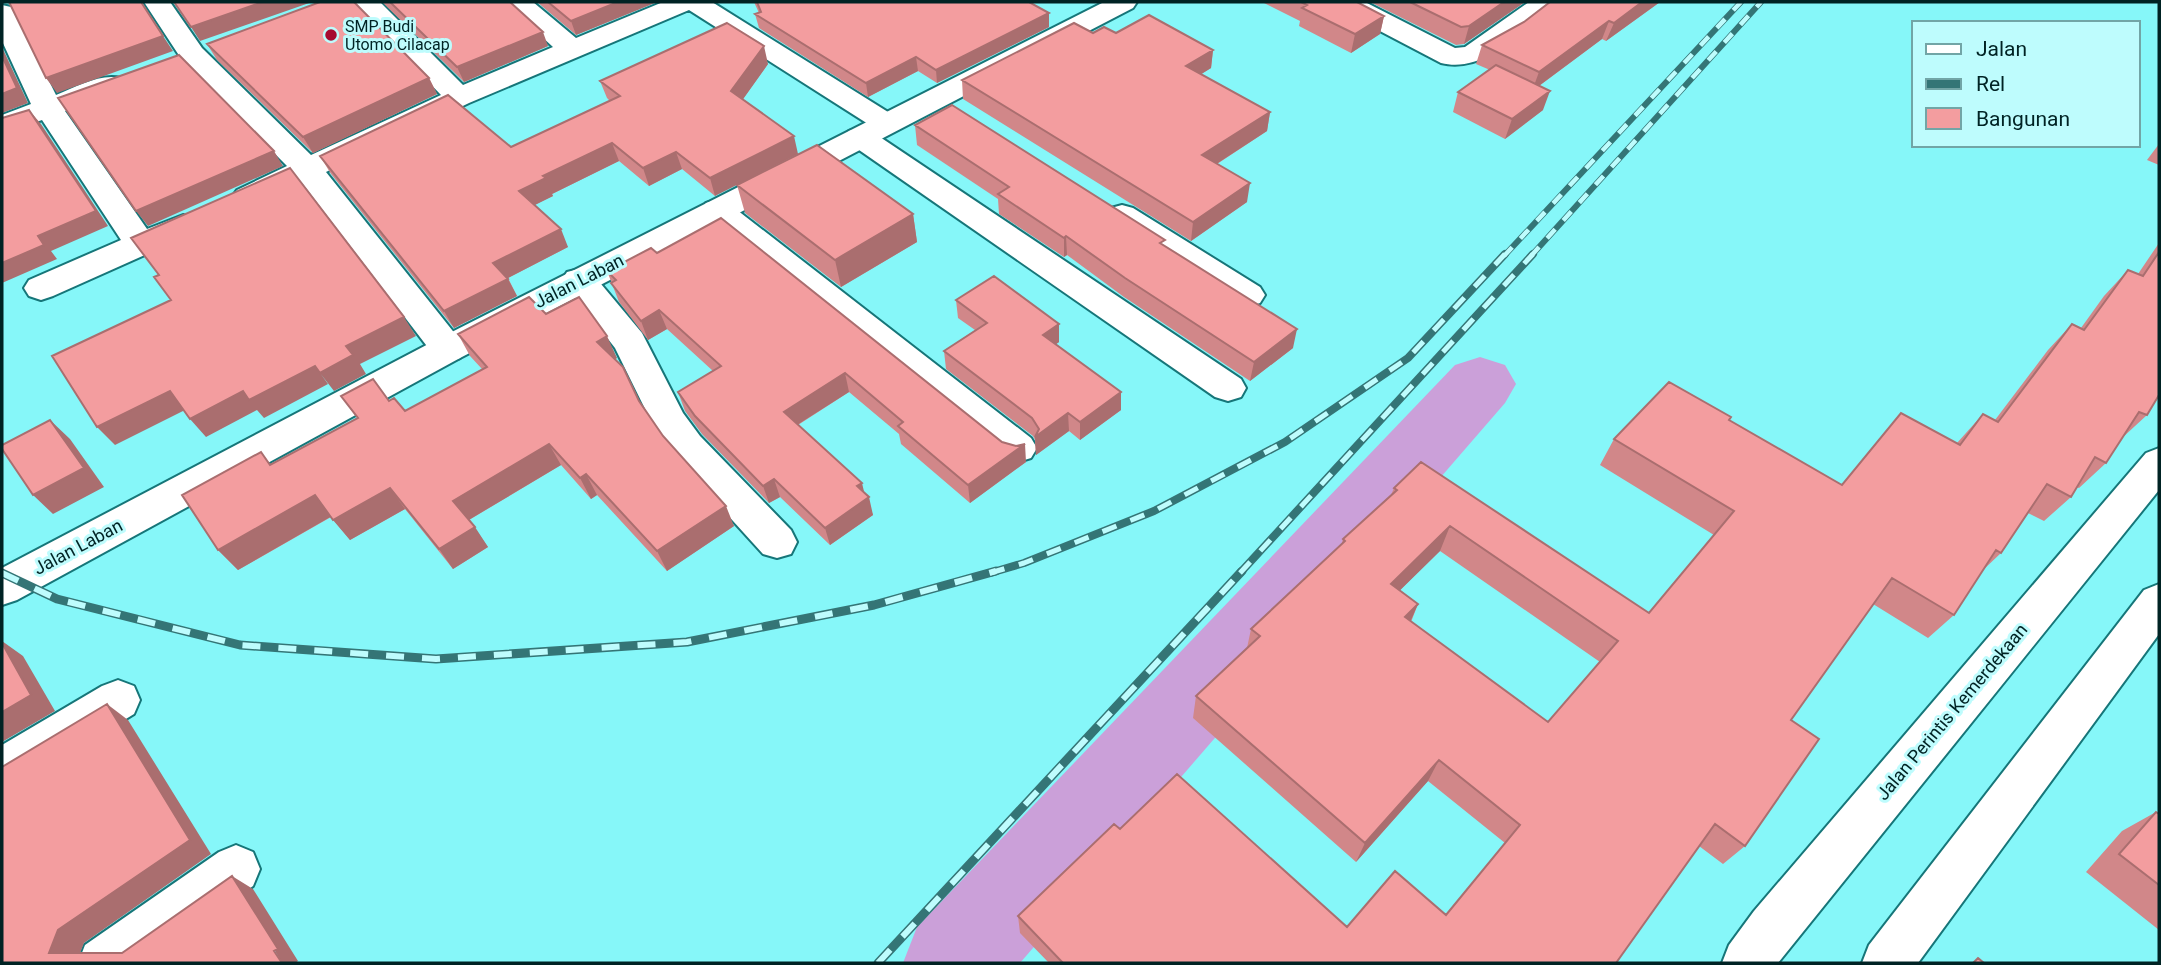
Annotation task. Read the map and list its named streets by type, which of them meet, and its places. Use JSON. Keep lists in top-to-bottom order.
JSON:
{
  "streets": {
    "street": ["Jalan Laban", "Jalan Perintis Kemerdekaan"]
  },
  "places": ["SMP Budi Utomo Cilacap"],
  "legend": ["Jalan", "Rel", "Bangunan"]
}
